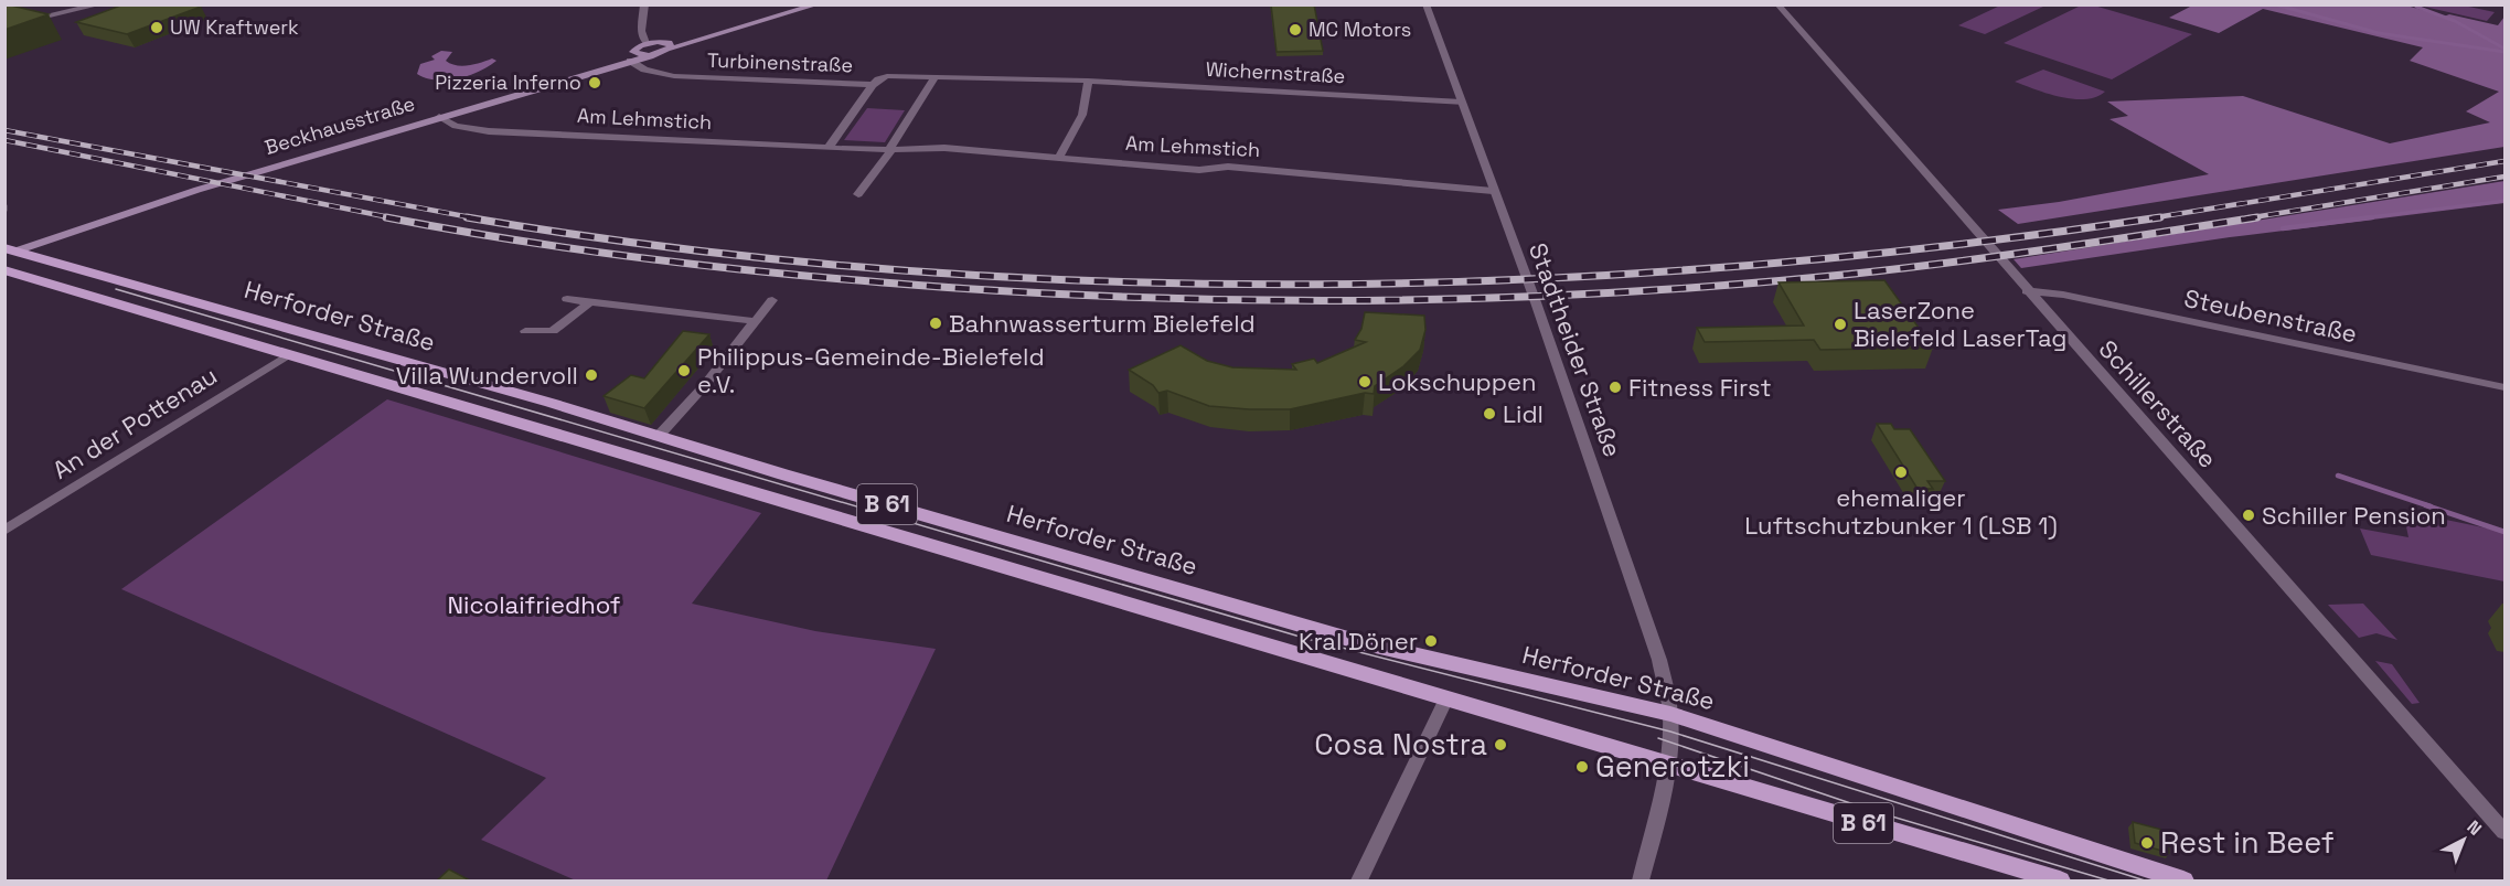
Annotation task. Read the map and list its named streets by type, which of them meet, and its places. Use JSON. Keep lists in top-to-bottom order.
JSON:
{
  "streets": {
    "main road": ["Beckhausstraße", "Herforder Straße", "B 61"],
    "street": [
      "Turbinenstraße",
      "Wichernstraße",
      "Am Lehmstich",
      "Steubenstraße",
      "Stadtheider Straße",
      "Schillerstraße",
      "An der Pottenau"
    ]
  },
  "crossings": [
    ["Turbinenstraße", "Wichernstraße"],
    ["Turbinenstraße", "Beckhausstraße"],
    ["Wichernstraße", "Stadtheider Straße"],
    ["Am Lehmstich", "Beckhausstraße"],
    ["Am Lehmstich", "Stadtheider Straße"],
    ["Beckhausstraße", "Herforder Straße"],
    ["Herforder Straße", "Stadtheider Straße"],
    ["Herforder Straße", "An der Pottenau"],
    ["Steubenstraße", "Schillerstraße"]
  ],
  "parks": ["Nicolaifriedhof"],
  "places": [
    "UW Kraftwerk",
    "MC Motors",
    "Pizzeria Inferno",
    "Bahnwasserturm Bielefeld",
    "LaserZone Bielefeld LaserTag",
    "Philippus-Gemeinde-Bielefeld e.V.",
    "Villa Wundervoll",
    "Lokschuppen",
    "Fitness First",
    "Lidl",
    "ehemaliger Luftschutzbunker 1 (LSB 1)",
    "Schiller Pension",
    "Kral Döner",
    "Cosa Nostra",
    "Generotzki",
    "Rest in Beef"
  ],
  "north": "top right"
}
